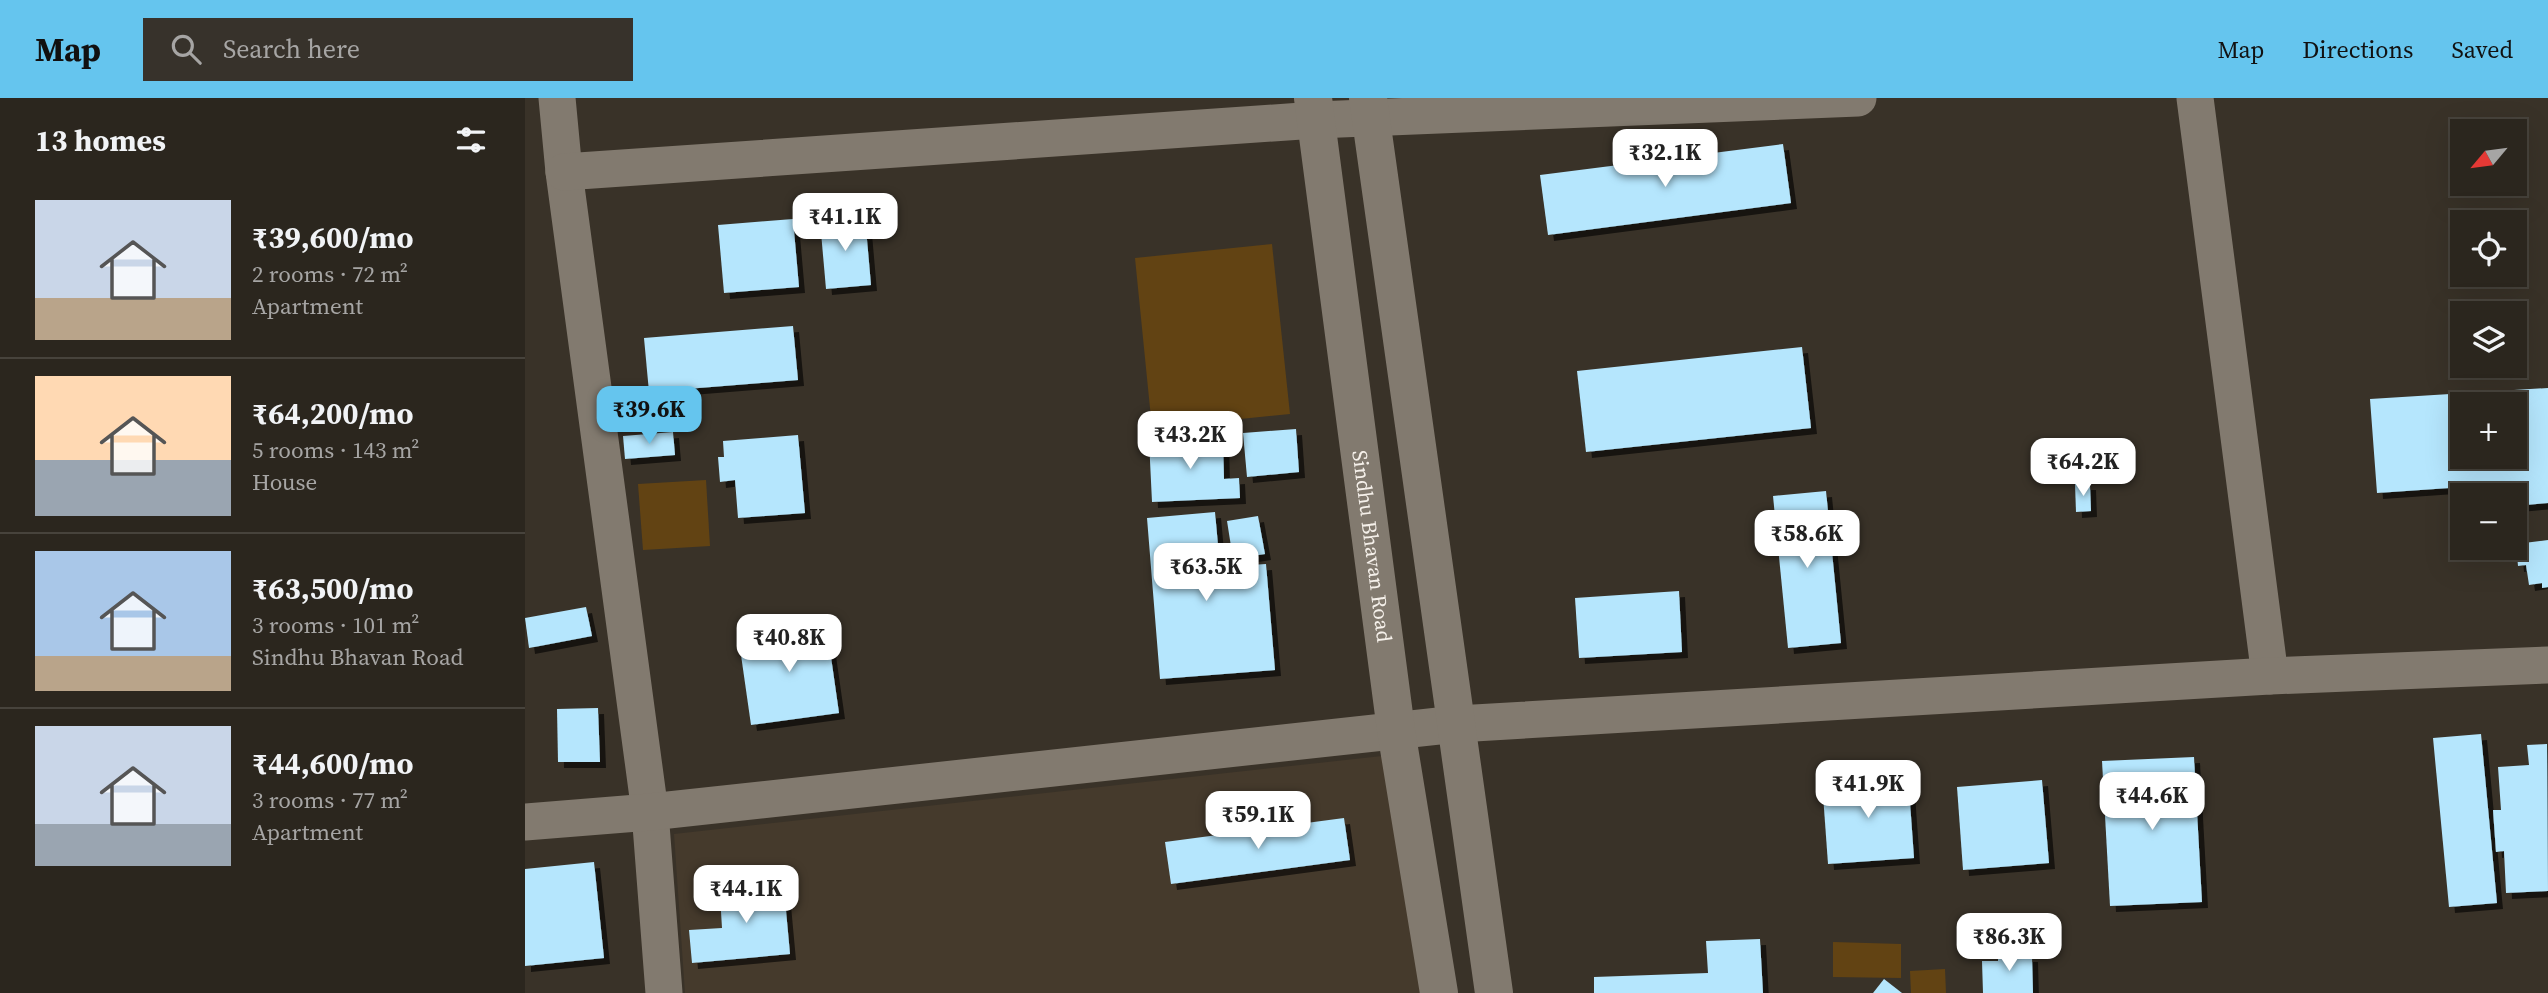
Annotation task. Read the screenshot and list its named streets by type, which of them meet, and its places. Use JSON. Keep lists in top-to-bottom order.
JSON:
{
  "streets": {
    "main road": ["Sindhu Bhavan Road"]
  },
  "north": "bottom left",
  "page": {
    "header": "Map",
    "search": "Search here",
    "nav": ["Map", "Directions", "Saved"],
    "heading": "13 homes",
    "map_buttons": ["+", "−"],
    "price": [
      "₹32.1K",
      "₹41.1K",
      "₹39.6K",
      "₹43.2K",
      "₹64.2K",
      "₹58.6K",
      "₹63.5K",
      "₹40.8K",
      "₹41.9K",
      "₹44.6K",
      "₹59.1K",
      "₹44.1K",
      "₹86.3K"
    ],
    "list": [
      {
        "name": "₹39,600/mo",
        "note": "2 rooms · 72 m² · Apartment"
      },
      {
        "name": "₹64,200/mo",
        "note": "5 rooms · 143 m² · House"
      },
      {
        "name": "₹63,500/mo",
        "note": "3 rooms · 101 m² · Sindhu Bhavan Road"
      },
      {
        "name": "₹44,600/mo",
        "note": "3 rooms · 77 m² · Apartment"
      }
    ]
  }
}
